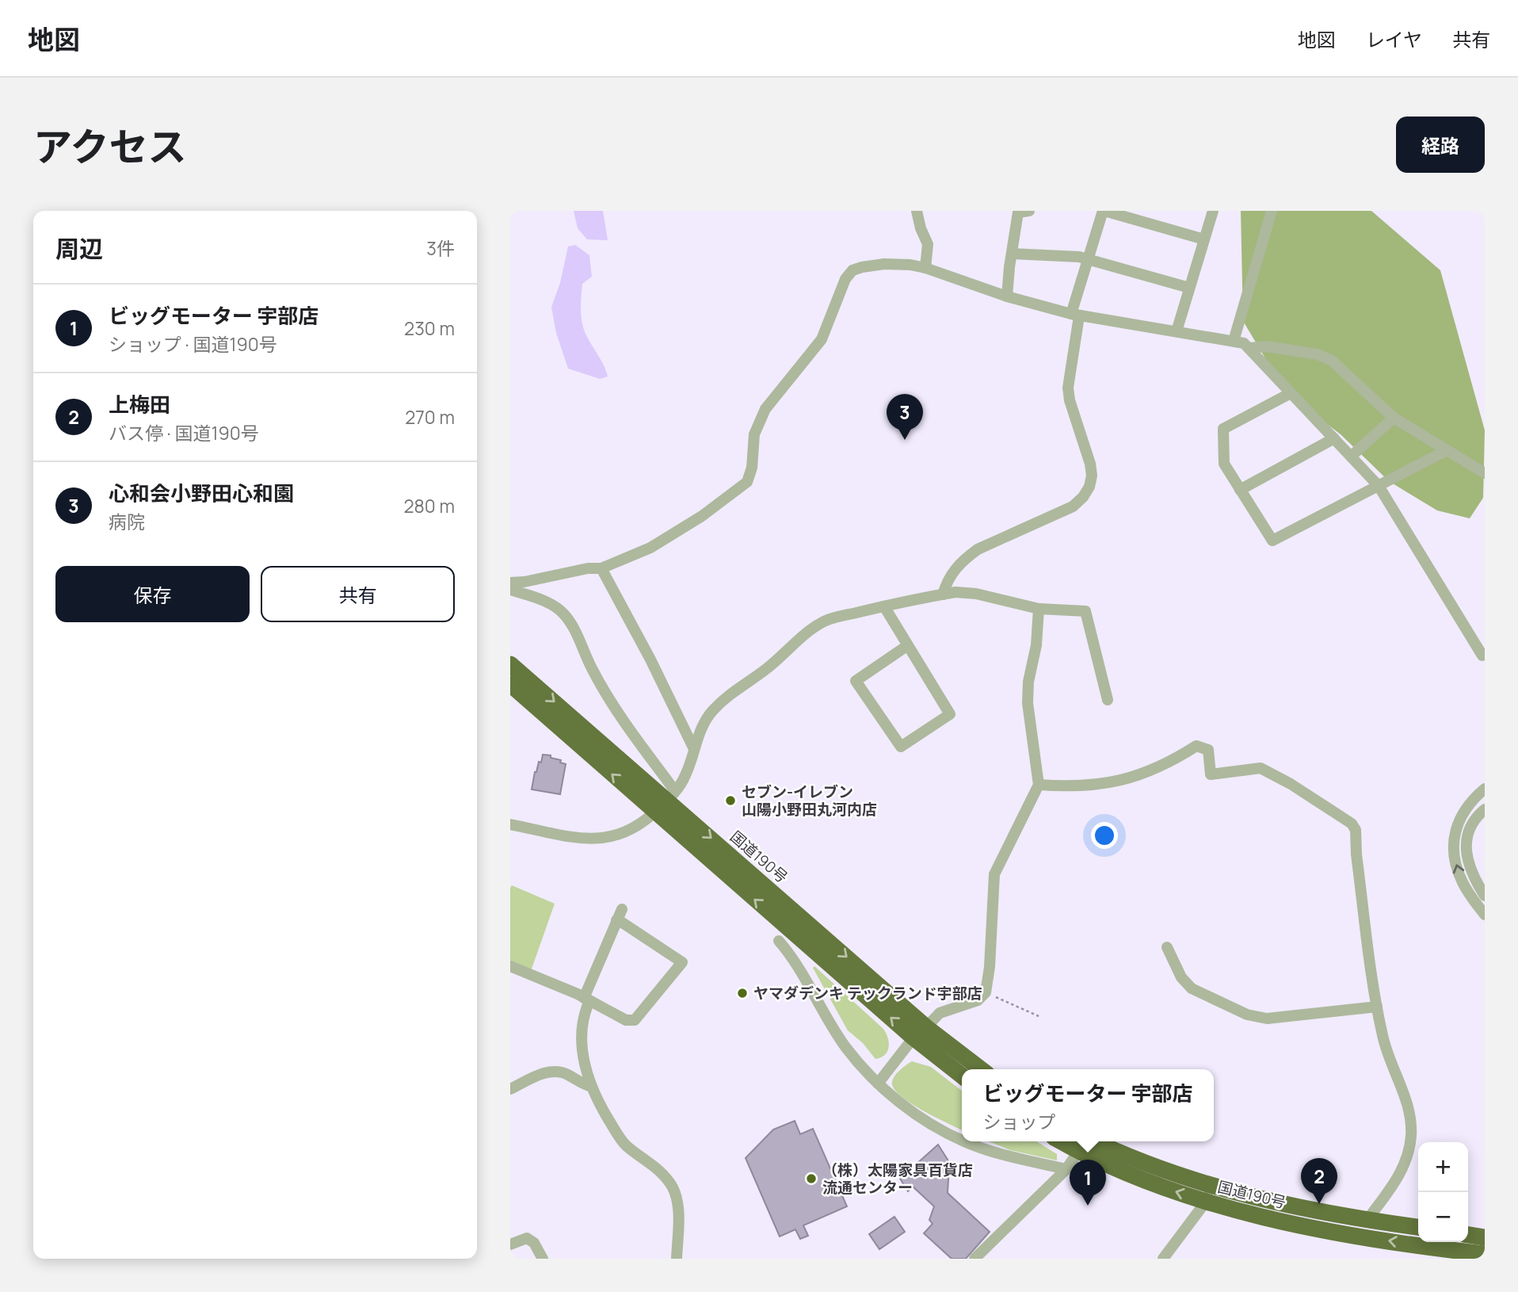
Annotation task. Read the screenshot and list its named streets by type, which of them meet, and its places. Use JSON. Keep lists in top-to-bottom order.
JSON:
{
  "streets": {
    "highway": ["国道190号"]
  },
  "places": ["セブン-イレブン 山陽小野田丸河内店", "ヤマダデンキ テックランド宇部店", "（株）太陽家具百貨店 流通センター"],
  "page": {
    "header": "地図",
    "nav": ["地図", "レイヤ", "共有"],
    "title": "アクセス",
    "buttons": [
      "経路",
      ["保存", "共有"]
    ],
    "heading": ["周辺", "3件"],
    "list": [
      {
        "mark": "1",
        "name": "ビッグモーター 宇部店",
        "note": "ショップ · 国道190号",
        "value": "230 m"
      },
      {
        "mark": "2",
        "name": "上梅田",
        "note": "バス停 · 国道190号",
        "value": "270 m"
      },
      {
        "mark": "3",
        "name": "心和会小野田心和園",
        "note": "病院",
        "value": "280 m"
      }
    ],
    "pins": ["3", "2", "1"],
    "popup": ["ビッグモーター 宇部店", "ショップ"],
    "map_buttons": ["+", "−"]
  }
}
